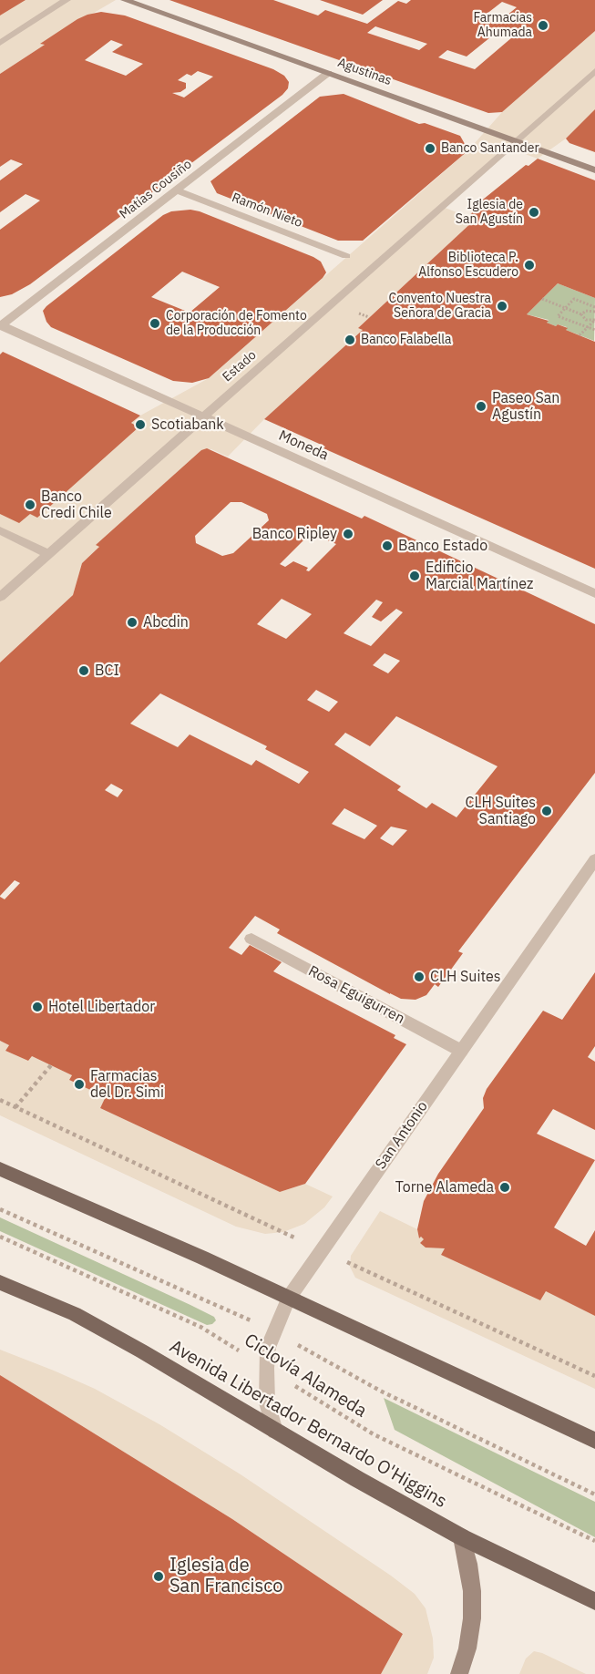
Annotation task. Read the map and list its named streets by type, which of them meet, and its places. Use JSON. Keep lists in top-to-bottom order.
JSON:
{
  "streets": {
    "main road": ["Agustinas", "Avenida Libertador Bernardo O'Higgins"],
    "street": [
      "Matías Cousiño",
      "Ramón Nieto",
      "Estado",
      "Moneda",
      "Rosa Eguigurren",
      "San Antonio"
    ],
    "path": ["Ciclovía Alameda"]
  },
  "crossings": [
    ["Agustinas", "Matías Cousiño"],
    ["Agustinas", "Estado"],
    ["Matías Cousiño", "Ramón Nieto"],
    ["Matías Cousiño", "Moneda"],
    ["Estado", "Moneda"],
    ["Rosa Eguigurren", "San Antonio"],
    ["San Antonio", "Ciclovía Alameda"],
    ["San Antonio", "Avenida Libertador Bernardo O'Higgins"]
  ],
  "places": [
    "Farmacias Ahumada",
    "Banco Santander",
    "Iglesia de San Agustín",
    "Biblioteca P. Alfonso Escudero",
    "Convento Nuestra Señora de Gracia",
    "Corporación de Fomento de la Producción",
    "Banco Falabella",
    "Paseo San Agustín",
    "Scotiabank",
    "Banco Credi Chile",
    "Banco Ripley",
    "Banco Estado",
    "Edificio Marcial Martínez",
    "Abcdin",
    "BCI",
    "CLH Suites Santiago",
    "CLH Suites",
    "Hotel Libertador",
    "Farmacias del Dr. Simi",
    "Torne Alameda",
    "Iglesia de San Francisco"
  ]
}
